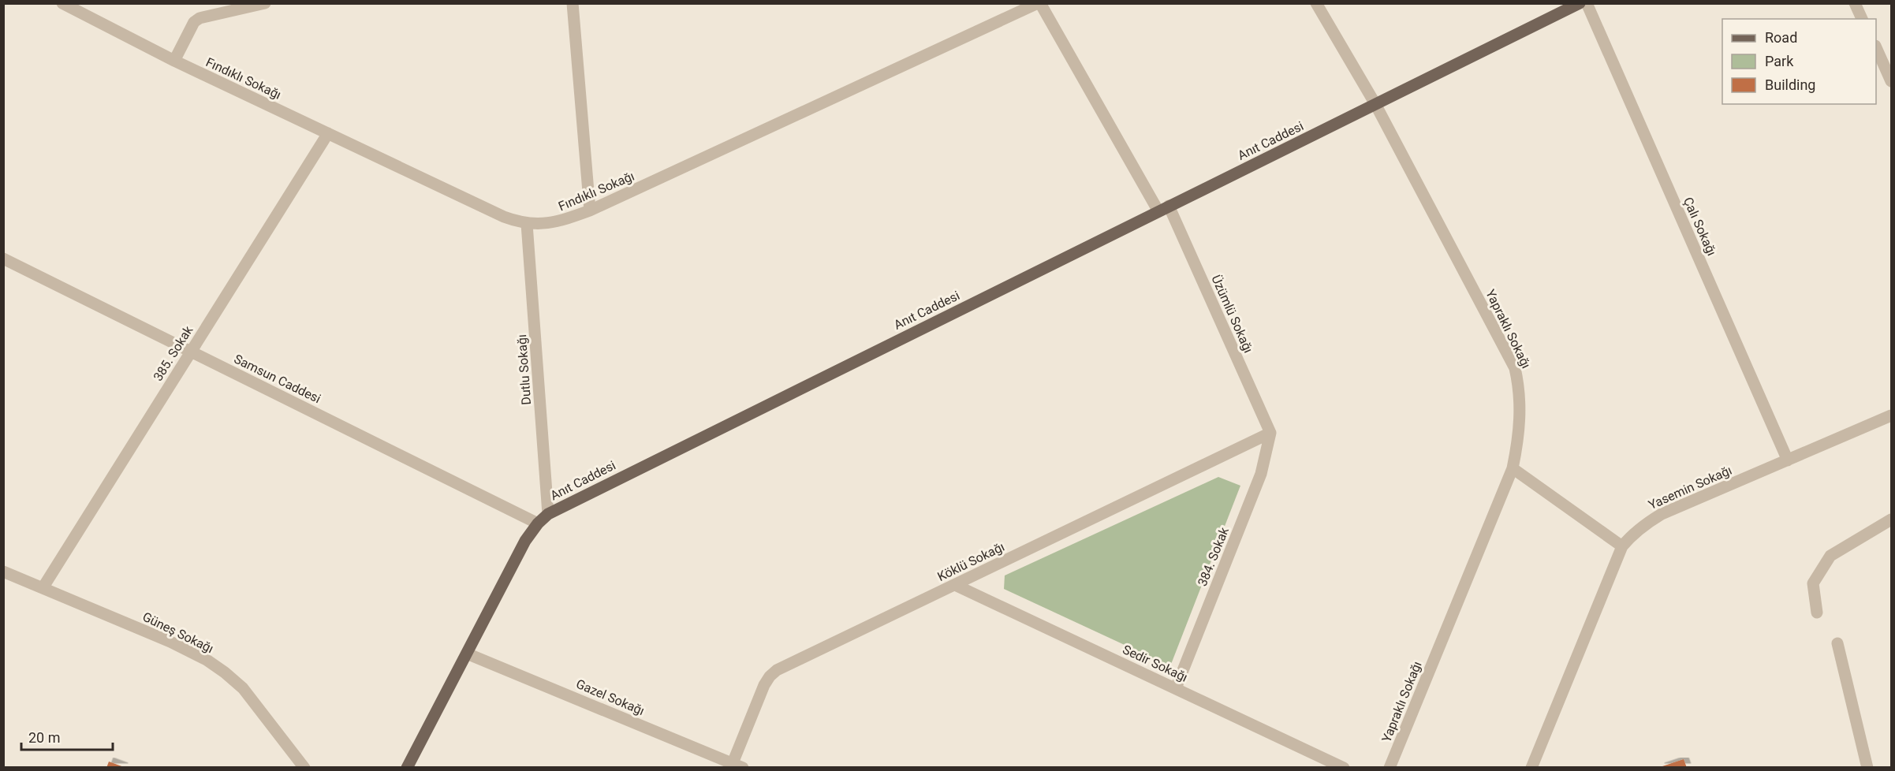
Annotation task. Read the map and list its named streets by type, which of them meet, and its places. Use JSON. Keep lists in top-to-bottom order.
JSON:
{
  "streets": {
    "main road": ["Anıt Caddesi"],
    "street": [
      "Fındıklı Sokağı",
      "Çalı Sokağı",
      "Üzümlü Sokağı",
      "Yapraklı Sokağı",
      "385. Sokak",
      "Dutlu Sokağı",
      "Samsun Caddesi",
      "Yasemin Sokağı",
      "384. Sokak",
      "Köklü Sokağı",
      "Güneş Sokağı",
      "Sedir Sokağı",
      "Gazel Sokağı"
    ]
  },
  "crossings": [
    ["Fındıklı Sokağı", "Üzümlü Sokağı"],
    ["Fındıklı Sokağı", "385. Sokak"],
    ["Fındıklı Sokağı", "Dutlu Sokağı"],
    ["Anıt Caddesi", "Üzümlü Sokağı"],
    ["Anıt Caddesi", "Yapraklı Sokağı"],
    ["Anıt Caddesi", "Dutlu Sokağı"],
    ["Anıt Caddesi", "Samsun Caddesi"],
    ["Anıt Caddesi", "Gazel Sokağı"],
    ["Çalı Sokağı", "Yasemin Sokağı"],
    ["Üzümlü Sokağı", "384. Sokak"],
    ["Üzümlü Sokağı", "Köklü Sokağı"],
    ["385. Sokak", "Samsun Caddesi"],
    ["385. Sokak", "Güneş Sokağı"],
    ["384. Sokak", "Köklü Sokağı"],
    ["384. Sokak", "Sedir Sokağı"],
    ["Köklü Sokağı", "Sedir Sokağı"],
    ["Köklü Sokağı", "Gazel Sokağı"]
  ],
  "legend": ["Road", "Park", "Building"],
  "scale_bar": "20 m"
}
